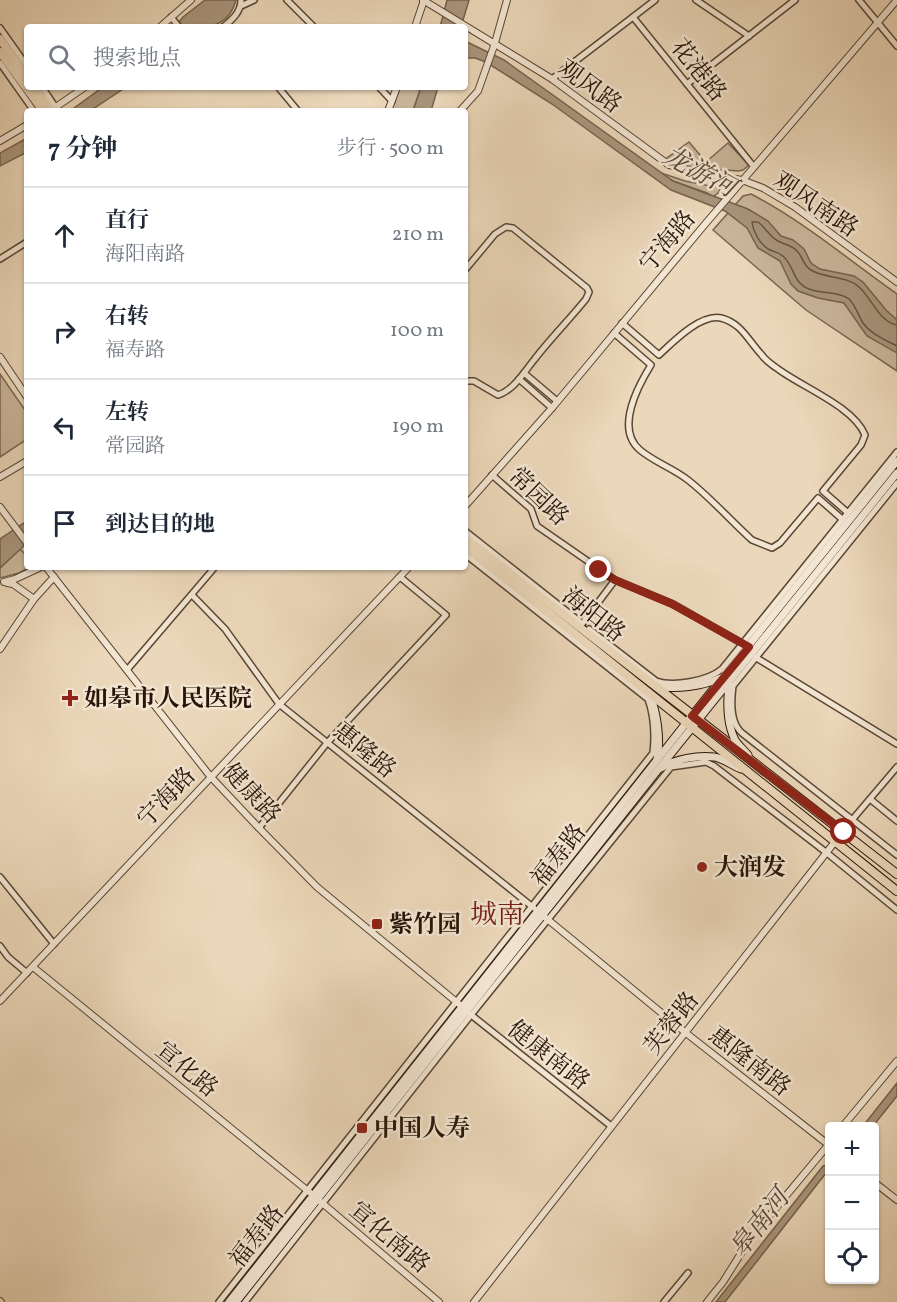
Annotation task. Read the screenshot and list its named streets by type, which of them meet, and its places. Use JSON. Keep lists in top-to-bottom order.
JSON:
{
  "streets": {
    "main road": ["海阳路", "福寿路"],
    "street": [
      "花港路",
      "观风路",
      "观风南路",
      "宁海路",
      "常园路",
      "惠隆路",
      "健康路",
      "芙蓉路",
      "健康南路",
      "惠隆南路",
      "宣化路",
      "宣化南路"
    ]
  },
  "crossings": [
    ["花港路", "宁海路"],
    ["观风路", "观风南路"],
    ["观风路", "宁海路"],
    ["观风南路", "宁海路"],
    ["宁海路", "常园路"],
    ["宁海路", "惠隆路"],
    ["宁海路", "健康路"],
    ["宁海路", "宣化路"],
    ["常园路", "福寿路"],
    ["海阳路", "福寿路"],
    ["惠隆路", "福寿路"],
    ["惠隆路", "惠隆南路"],
    ["健康路", "福寿路"],
    ["健康路", "健康南路"],
    ["福寿路", "健康南路"],
    ["福寿路", "惠隆南路"],
    ["福寿路", "宣化路"],
    ["福寿路", "宣化南路"],
    ["芙蓉路", "健康南路"],
    ["芙蓉路", "惠隆南路"],
    ["宣化路", "宣化南路"]
  ],
  "districts": ["城南"],
  "water": ["龙游河", "皋南河"],
  "places": {
    "health": ["如皋市人民医院"],
    "other": ["大润发"],
    "transit": ["紫竹园", "中国人寿"]
  },
  "page": {
    "search": "搜索地点",
    "heading": ["7 分钟", "步行 · 500 m"],
    "list": [
      ["直行", "海阳南路", "210 m"],
      ["右转", "福寿路", "100 m"],
      ["左转", "常园路", "190 m"],
      "到达目的地"
    ],
    "map_buttons": ["+", "−"]
  }
}
